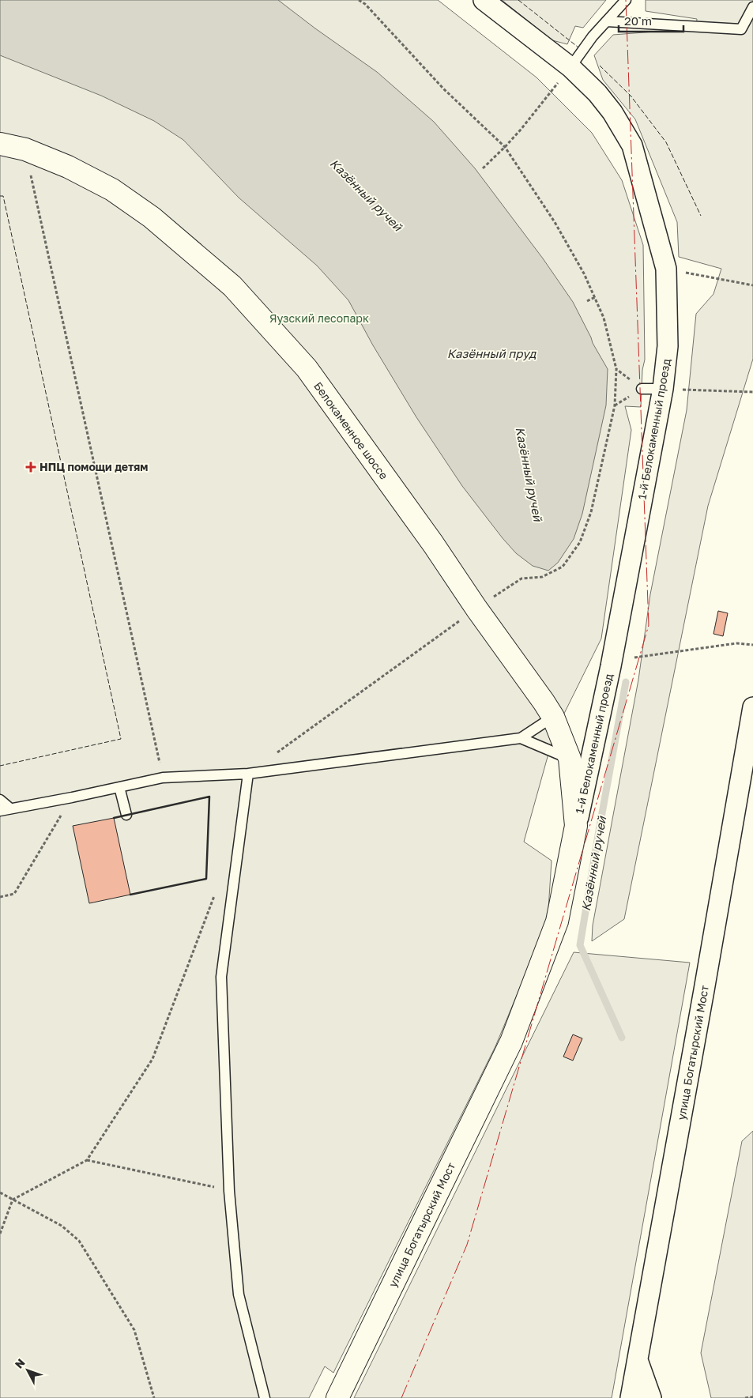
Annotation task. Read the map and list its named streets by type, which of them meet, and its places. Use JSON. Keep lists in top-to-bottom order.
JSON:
{
  "streets": {
    "street": ["1-й Белокаменный проезд", "Белокаменное шоссе", "улица Богатырский Мост"]
  },
  "crossings": [
    ["1-й Белокаменный проезд", "Белокаменное шоссе"],
    ["1-й Белокаменный проезд", "улица Богатырский Мост"],
    ["Белокаменное шоссе", "улица Богатырский Мост"]
  ],
  "water": ["Казённый ручей", "Казённый пруд"],
  "parks": ["Яузский лесопарк"],
  "places": {
    "health": ["НПЦ помощи детям"]
  },
  "scale_bar": "20 m",
  "north": "top left"
}
